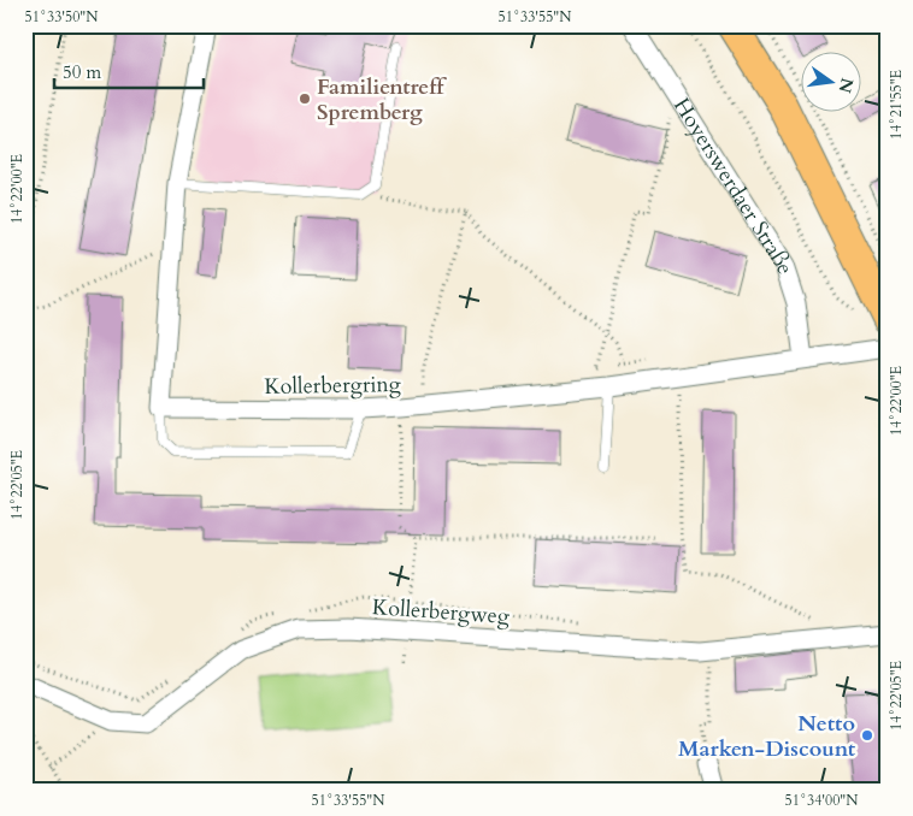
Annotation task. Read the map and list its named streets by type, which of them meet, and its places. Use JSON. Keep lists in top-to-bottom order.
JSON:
{
  "streets": {
    "street": ["Hoyerswerdaer Straße", "Kollerbergring", "Kollerbergweg"]
  },
  "crossings": [
    ["Hoyerswerdaer Straße", "Kollerbergring"]
  ],
  "places": ["Familientreff Spremberg", "Netto Marken-Discount"],
  "scale_bar": "50 m",
  "north": "right",
  "coordinates": [
    "51°33'50\"N",
    "51°33'55\"N",
    "14°21'55\"E",
    "14°22'00\"E",
    "14°22'05\"E",
    "51°34'00\"N"
  ]
}
